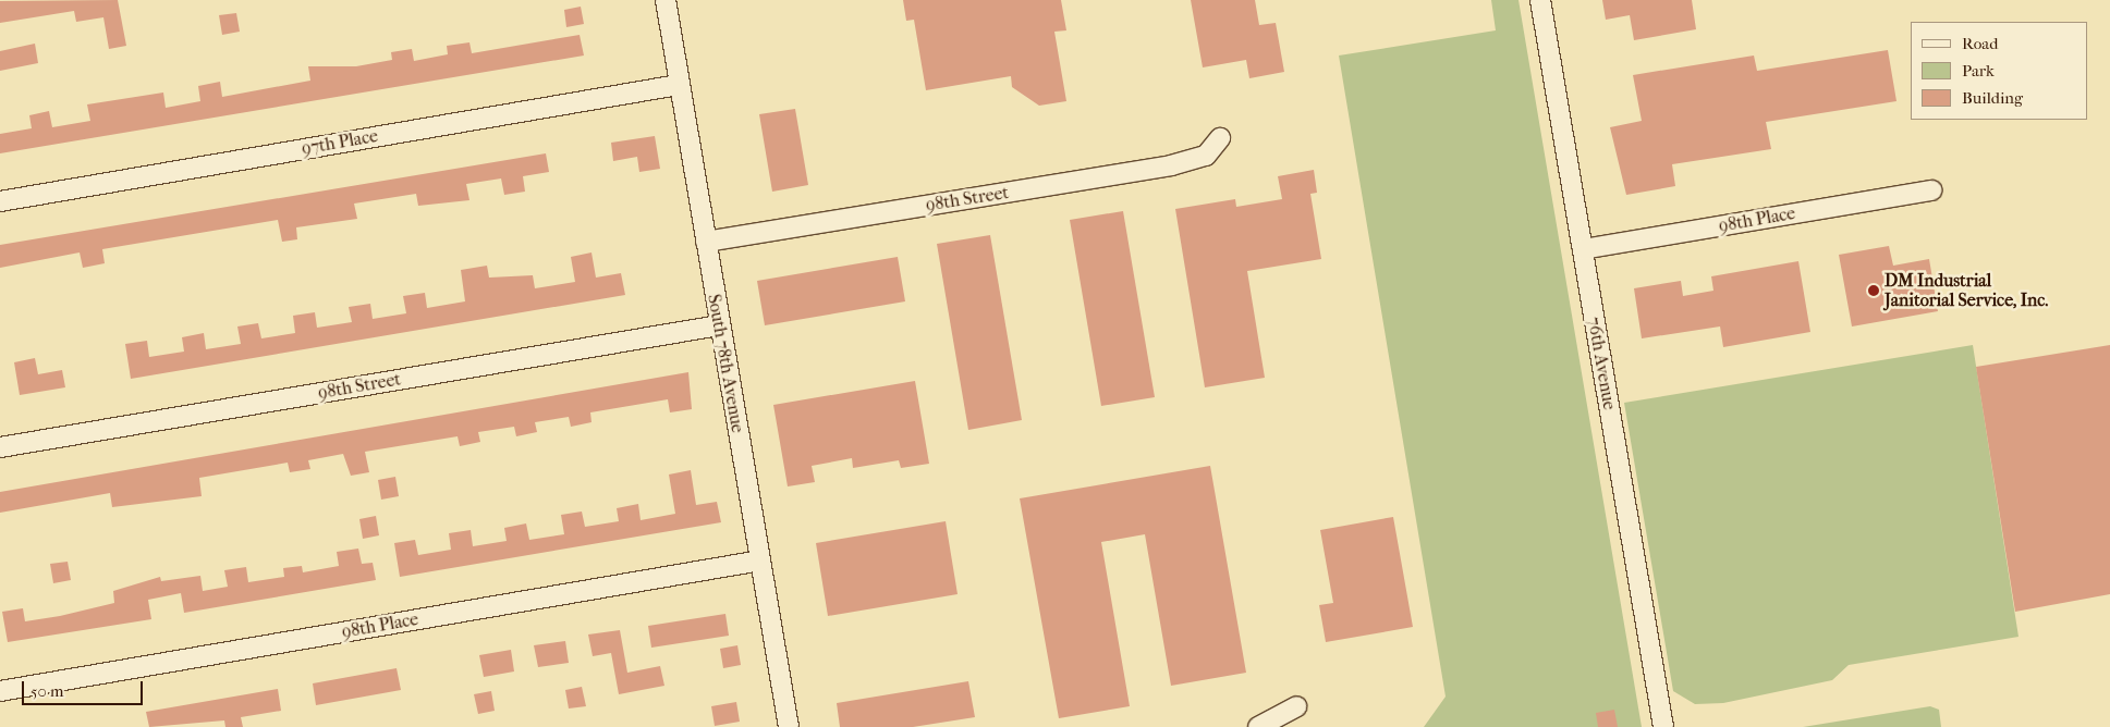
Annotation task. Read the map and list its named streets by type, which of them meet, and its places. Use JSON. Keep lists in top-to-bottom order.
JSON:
{
  "streets": {
    "street": [
      "97th Place",
      "98th Street",
      "98th Place",
      "South 78th Avenue",
      "76th Avenue"
    ]
  },
  "crossings": [
    ["97th Place", "South 78th Avenue"],
    ["98th Street", "South 78th Avenue"],
    ["98th Place", "South 78th Avenue"],
    ["98th Place", "76th Avenue"]
  ],
  "places": ["DM Industrial Janitorial Service, Inc."],
  "legend": ["Road", "Park", "Building"],
  "scale_bar": "50 m"
}
